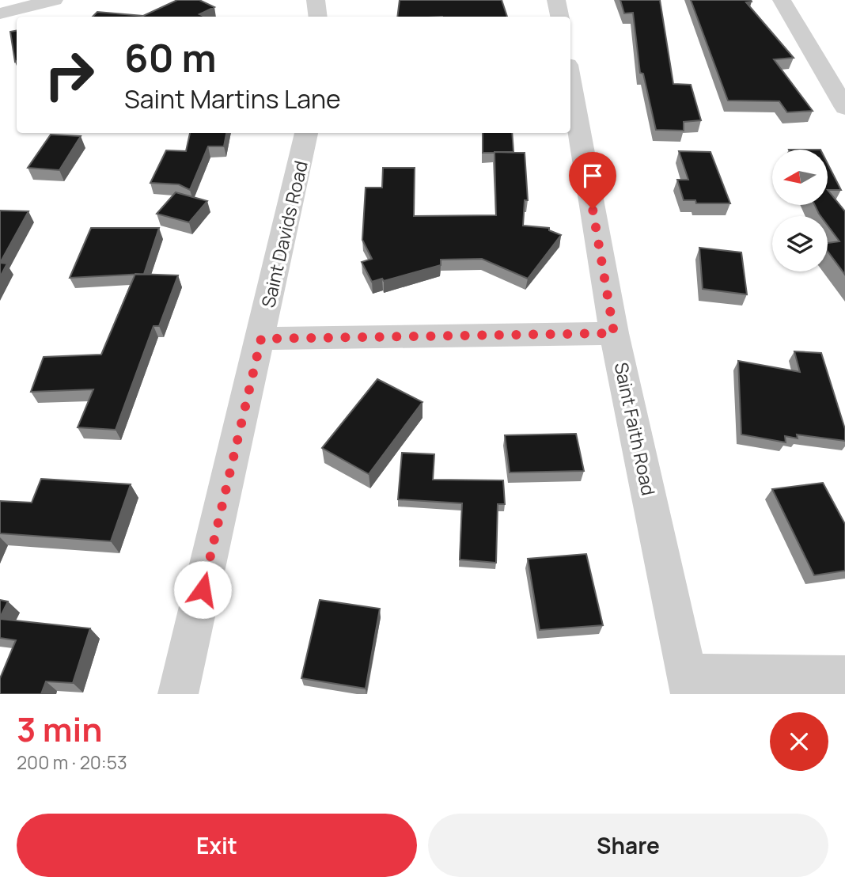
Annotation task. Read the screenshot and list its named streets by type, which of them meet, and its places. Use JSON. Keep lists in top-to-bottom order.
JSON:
{
  "streets": {
    "street": ["Saint Davids Road", "Saint Faith Road"]
  },
  "north": "left",
  "page": {
    "turn": ["60 m", "Saint Martins Lane"],
    "heading": ["3 min", "200 m · 20:53"],
    "buttons": ["Exit", "Share"]
  }
}
